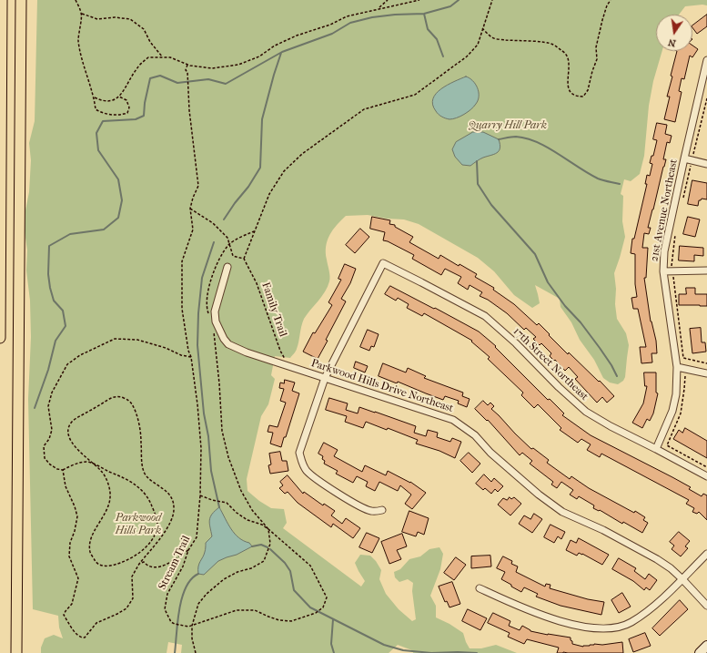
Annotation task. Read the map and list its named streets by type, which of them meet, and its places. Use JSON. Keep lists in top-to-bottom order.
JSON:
{
  "streets": {
    "street": ["21st Avenue Northeast", "17th Street Northeast", "Parkwood Hills Drive Northeast"],
    "path": ["Family Trail", "Stream Trail"]
  },
  "crossings": [
    ["21st Avenue Northeast", "17th Street Northeast"],
    ["Family Trail", "Parkwood Hills Drive Northeast"],
    ["17th Street Northeast", "Parkwood Hills Drive Northeast"]
  ],
  "parks": ["Quarry Hill Park", "Parkwood Hills Park"],
  "north": "bottom"
}
